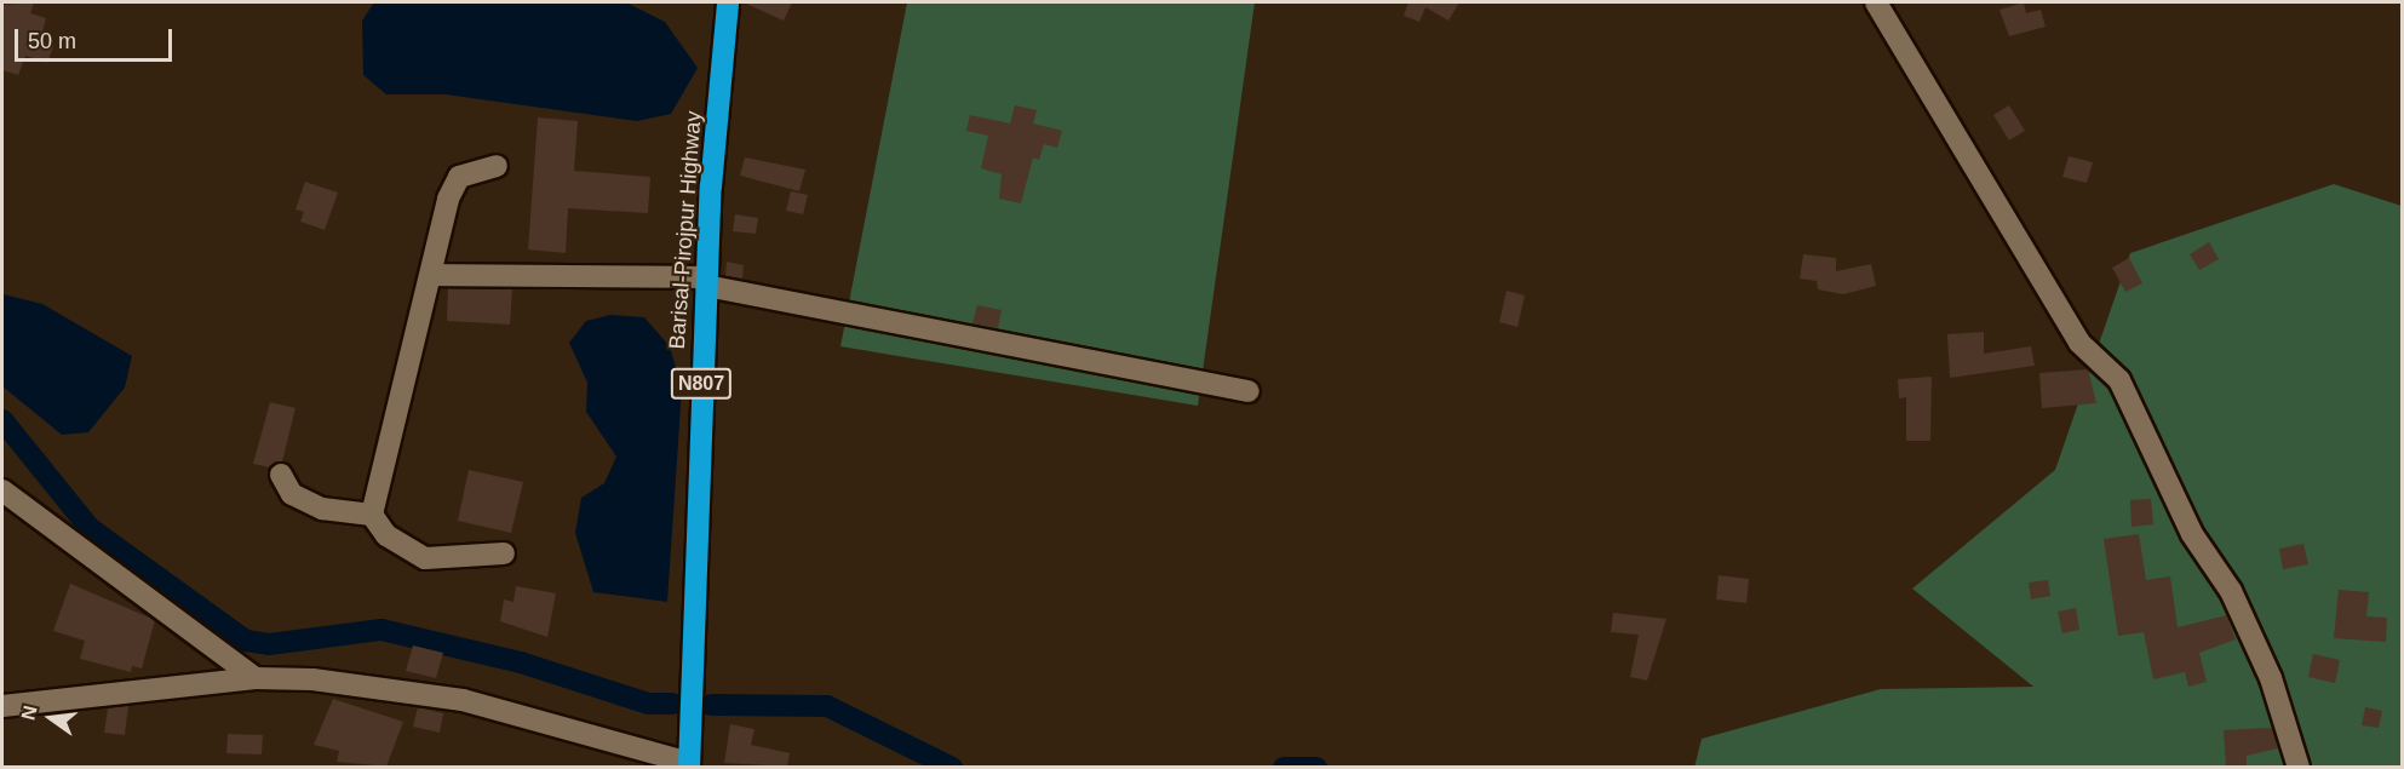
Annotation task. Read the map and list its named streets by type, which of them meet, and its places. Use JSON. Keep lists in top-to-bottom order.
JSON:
{
  "streets": {
    "highway": ["Barisal-Pirojpur Highway", "N807"]
  },
  "scale_bar": "50 m",
  "north": "left"
}
